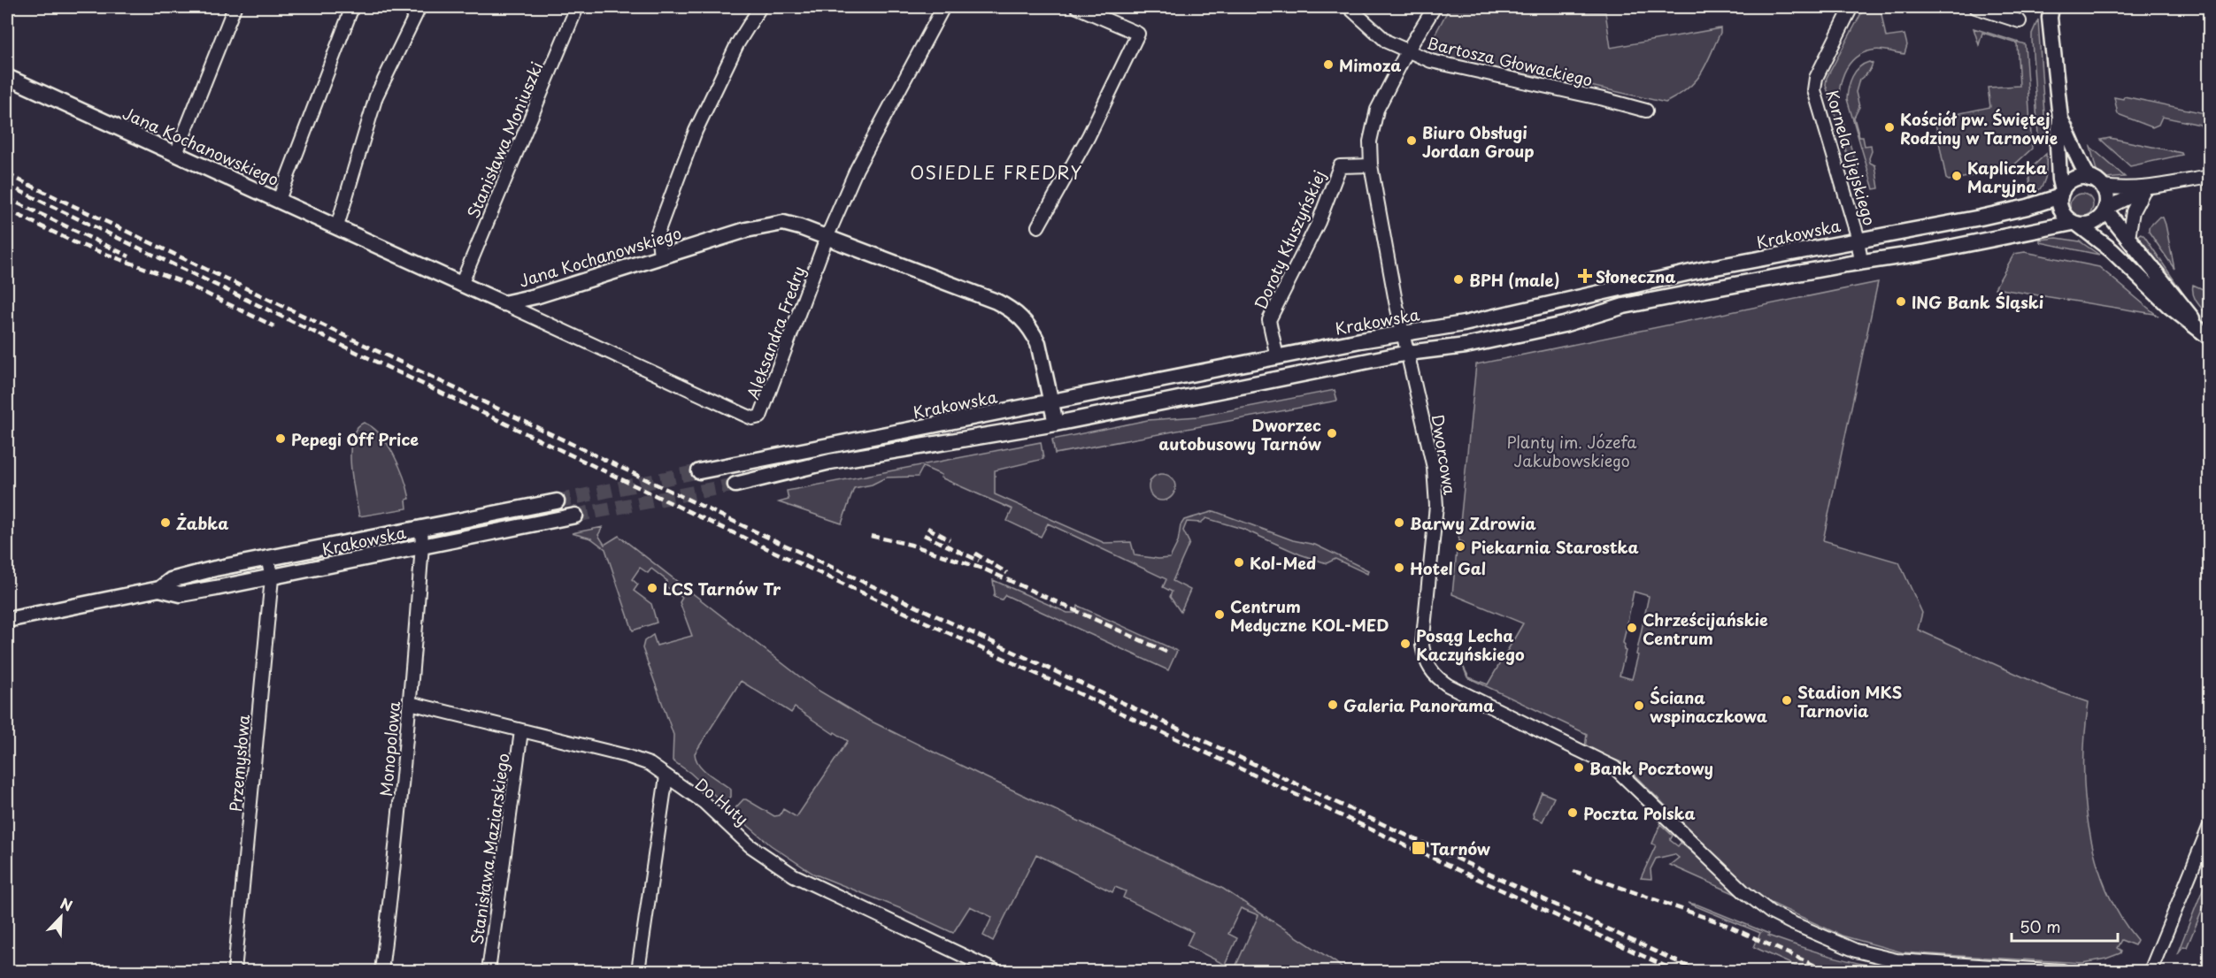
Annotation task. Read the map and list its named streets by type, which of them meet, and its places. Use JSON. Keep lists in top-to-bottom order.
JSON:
{
  "streets": {
    "street": [
      "Bartosza Głowackiego",
      "Stanisława Moniuszki",
      "Jana Kochanowskiego",
      "Kornela Ujejskiego",
      "Krakowska",
      "Doroty Kłuszyńskiej",
      "Aleksandra Fredry",
      "Dworcowa",
      "Monopolowa",
      "Przemysłowa",
      "Do Huty",
      "Stanisława Maziarskiego"
    ]
  },
  "crossings": [
    ["Bartosza Głowackiego", "Dworcowa"],
    ["Stanisława Moniuszki", "Jana Kochanowskiego"],
    ["Jana Kochanowskiego", "Krakowska"],
    ["Jana Kochanowskiego", "Aleksandra Fredry"],
    ["Kornela Ujejskiego", "Krakowska"],
    ["Krakowska", "Doroty Kłuszyńskiej"],
    ["Krakowska", "Dworcowa"],
    ["Krakowska", "Monopolowa"],
    ["Krakowska", "Przemysłowa"],
    ["Doroty Kłuszyńskiej", "Dworcowa"],
    ["Monopolowa", "Do Huty"],
    ["Do Huty", "Stanisława Maziarskiego"]
  ],
  "districts": ["OSIEDLE FREDRY"],
  "parks": ["Planty im. Józefa Jakubowskiego"],
  "places": {
    "other": [
      "Mimoza",
      "Kościół pw. Świętej Rodziny w Tarnowie",
      "Biuro Obsługi Jordan Group",
      "Kapliczka Maryjna",
      "BPH (male)",
      "ING Bank Śląski",
      "Dworzec autobusowy Tarnów",
      "Pepegi Off Price",
      "Żabka",
      "Barwy Zdrowia",
      "Piekarnia Starostka",
      "Kol-Med",
      "Hotel Gal",
      "LCS Tarnów Tr",
      "Centrum Medyczne KOL-MED",
      "Chrześcijańskie Centrum",
      "Posąg Lecha Kaczyńskiego",
      "Stadion MKS Tarnovia",
      "Galeria Panorama",
      "Ściana wspinaczkowa",
      "Bank Pocztowy",
      "Poczta Polska"
    ],
    "health": ["Słoneczna"],
    "transit": ["Tarnów"]
  },
  "scale_bar": "50 m",
  "north": "top right"
}
